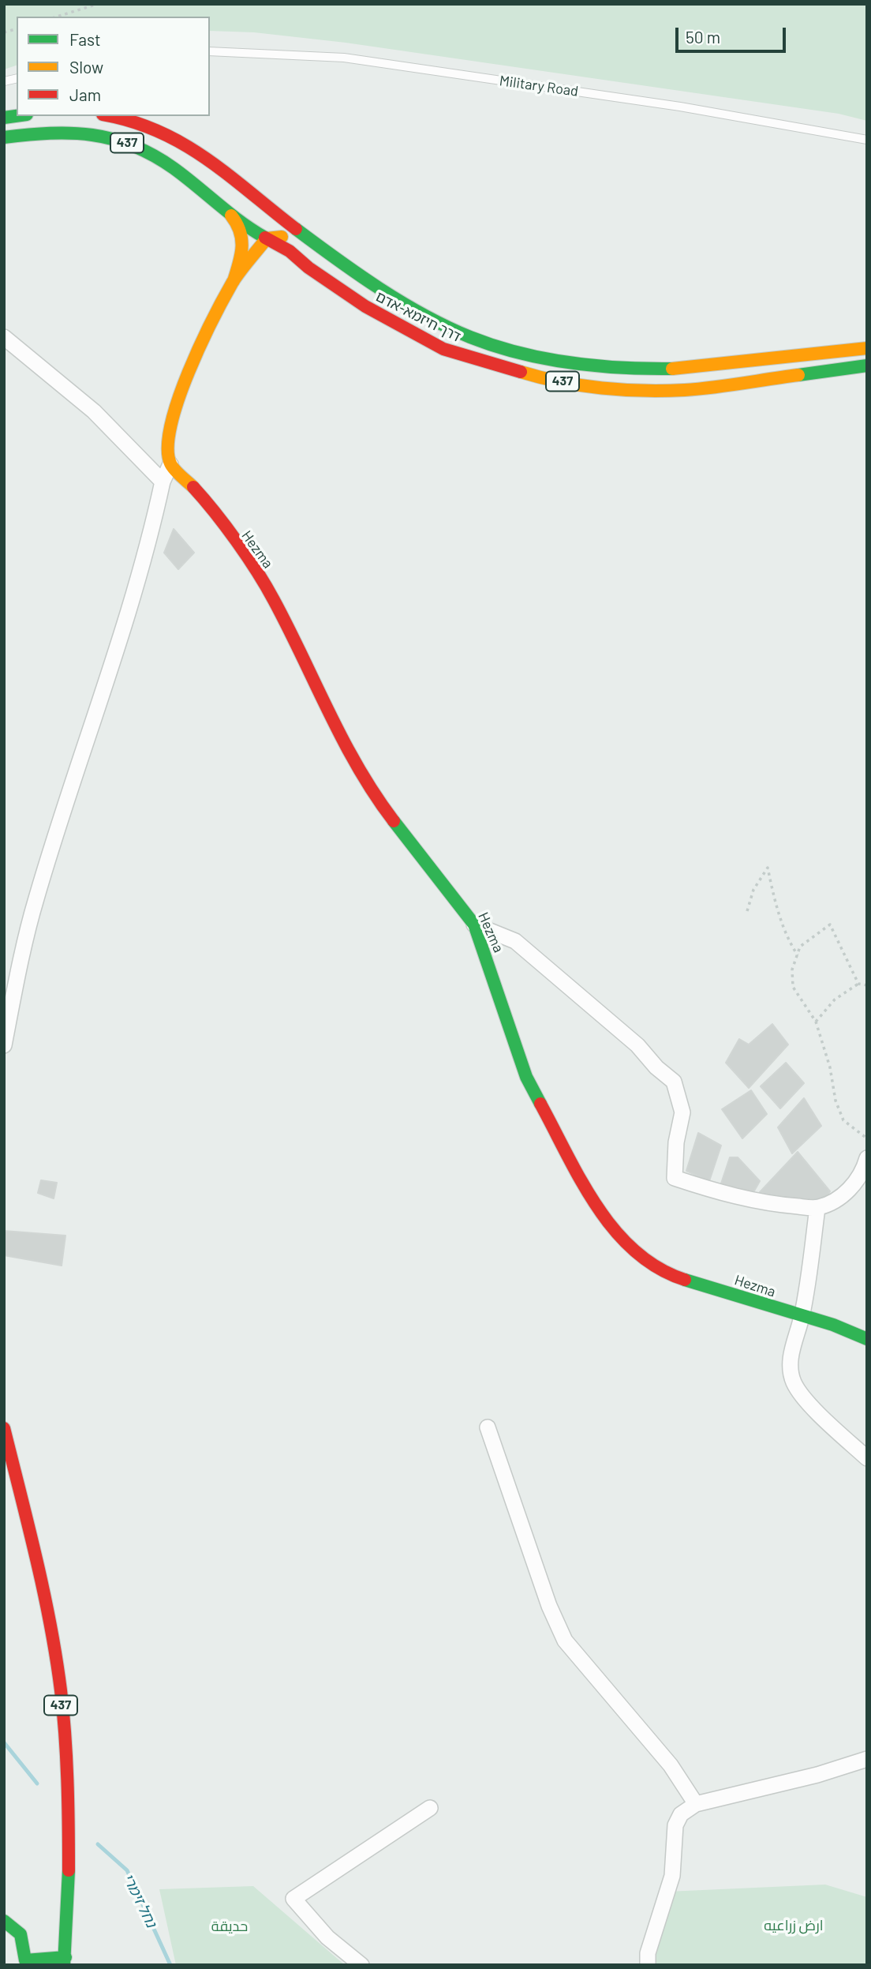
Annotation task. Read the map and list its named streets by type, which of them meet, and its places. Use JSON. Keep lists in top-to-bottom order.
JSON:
{
  "streets": {
    "main road": ["437", "דרך חיזמא-אדם", "Hezma"],
    "lane": ["Military Road"]
  },
  "water": ["נחל זימרי"],
  "parks": ["ارض زراعيه", "حديقة"],
  "legend": ["Fast", "Slow", "Jam"],
  "scale_bar": "50 m"
}
